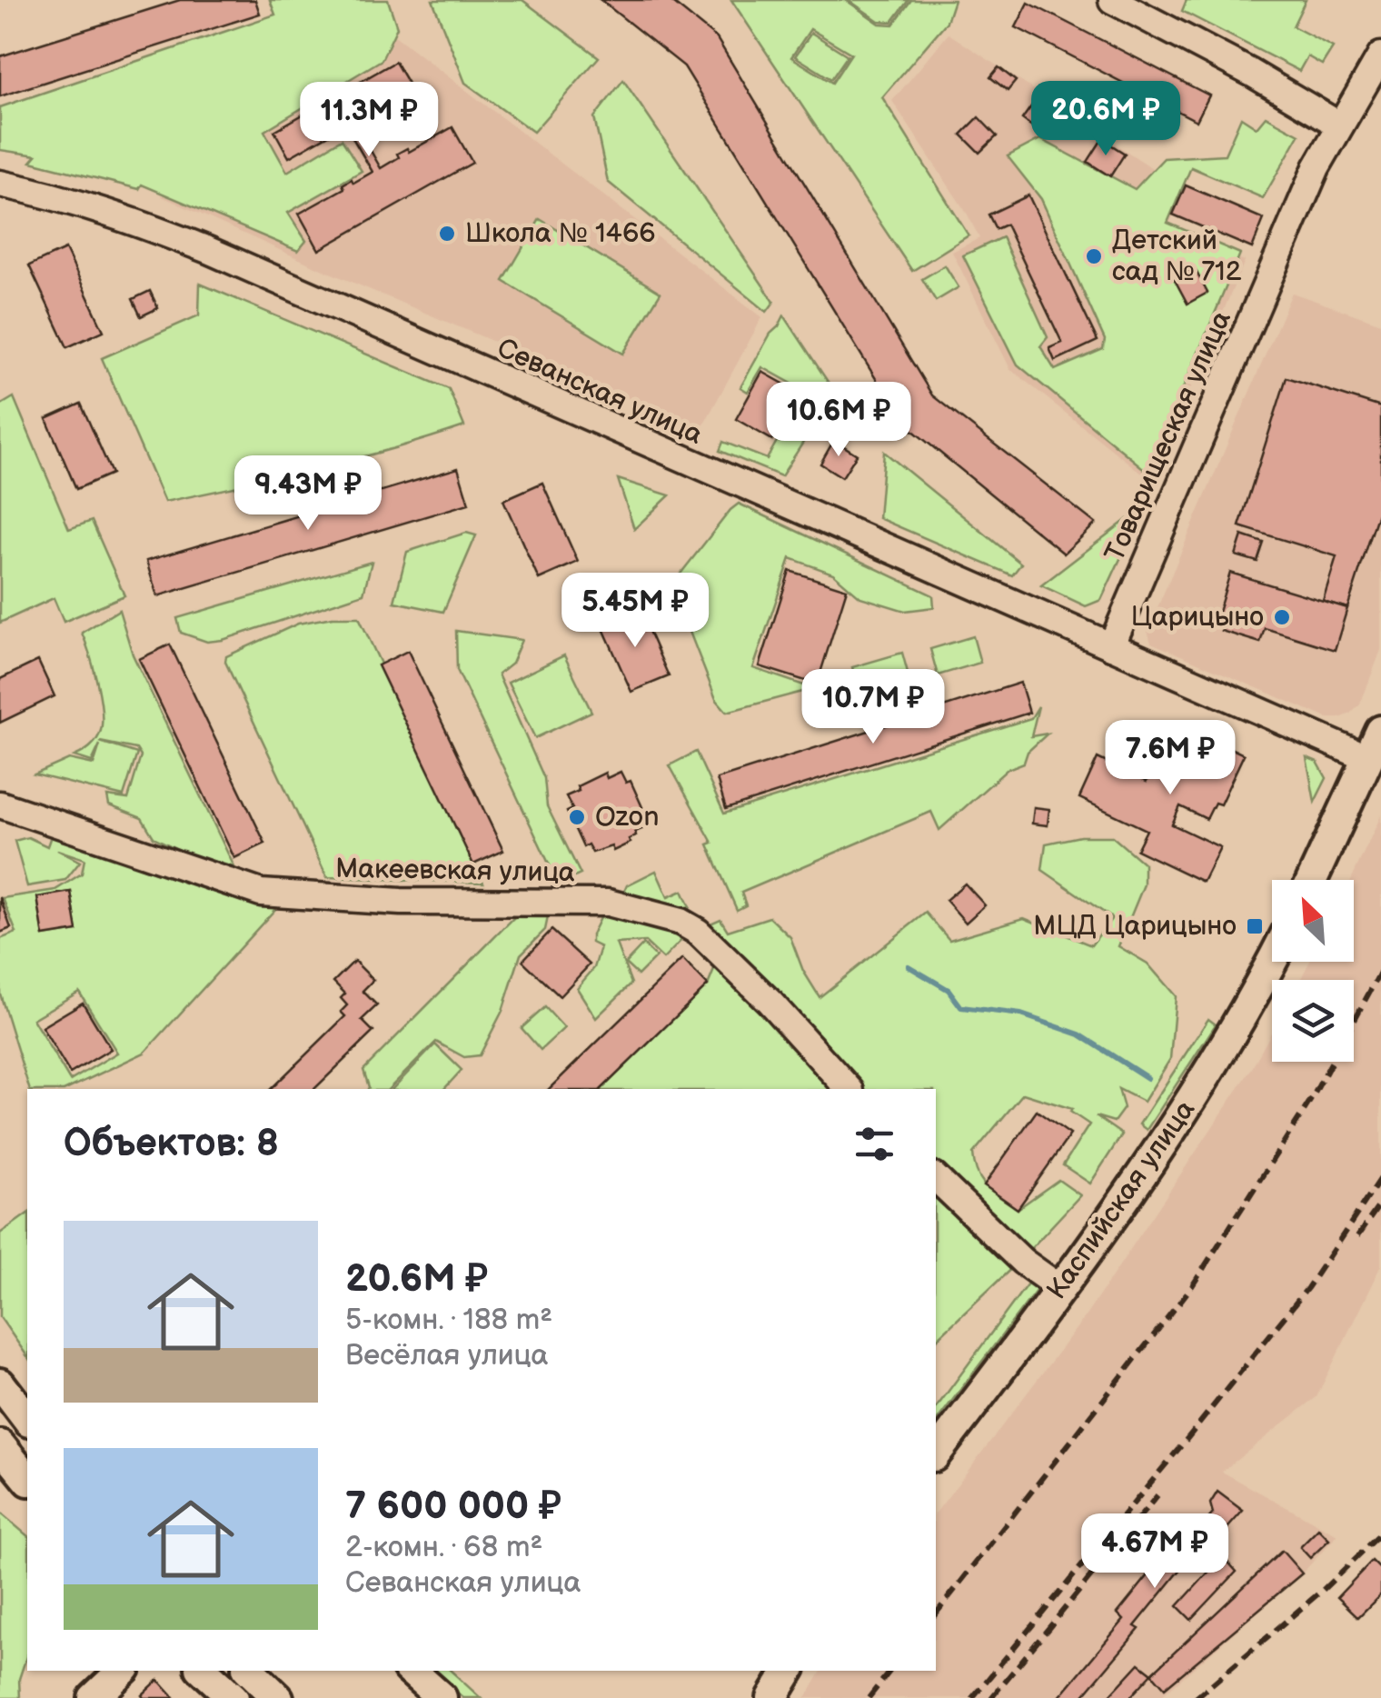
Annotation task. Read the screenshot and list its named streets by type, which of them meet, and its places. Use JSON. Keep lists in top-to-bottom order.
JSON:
{
  "streets": {
    "main road": ["Каспийская улица"],
    "street": ["Севанская улица", "Товарищеская улица", "Макеевская улица"]
  },
  "crossings": [
    ["Севанская улица", "Товарищеская улица"]
  ],
  "places": {
    "other": [
      "Школа № 1466",
      "Детский сад № 712",
      "Царицыно",
      "Ozon"
    ],
    "transit": ["МЦД Царицыно"]
  },
  "north": "top left",
  "page": {
    "price": [
      "20.6M ₽",
      "11.3M ₽",
      "10.6M ₽",
      "9.43M ₽",
      "5.45M ₽",
      "10.7M ₽",
      "7.6M ₽",
      "4.67M ₽"
    ],
    "heading": "Объектов: 8",
    "list": [
      {
        "name": "20.6M ₽",
        "note": "5-комн. · 188 m² · Весёлая улица"
      },
      {
        "name": "7 600 000 ₽",
        "note": "2-комн. · 68 m² · Севанская улица"
      }
    ]
  }
}
